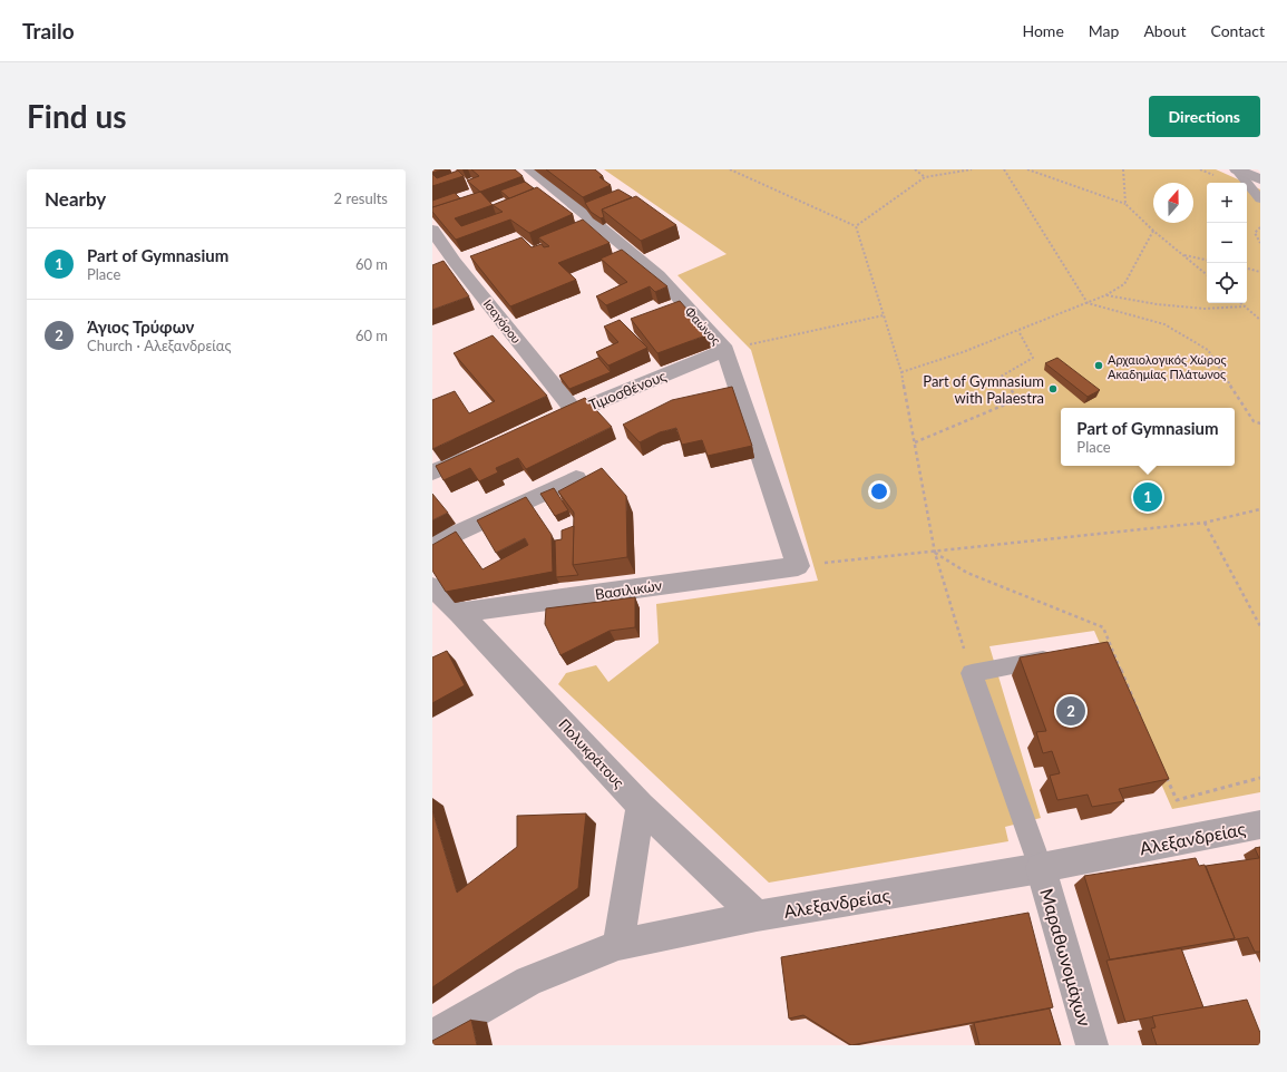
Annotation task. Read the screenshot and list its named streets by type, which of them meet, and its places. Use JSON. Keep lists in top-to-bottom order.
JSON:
{
  "streets": {
    "street": [
      "Ισαγόρου",
      "Φαώνος",
      "Τιμοσθένους",
      "Βασιλικών",
      "Πολυκράτους",
      "Αλεξανδρείας",
      "Μαραθωνομάχων"
    ]
  },
  "crossings": [
    ["Ισαγόρου", "Τιμοσθένους"],
    ["Φαώνος", "Τιμοσθένους"],
    ["Φαώνος", "Βασιλικών"],
    ["Βασιλικών", "Πολυκράτους"],
    ["Πολυκράτους", "Αλεξανδρείας"],
    ["Αλεξανδρείας", "Μαραθωνομάχων"]
  ],
  "places": ["Αρχαιολογικός Χώρος Ακαδημίας Πλάτωνος", "Part of Gymnasium with Palaestra"],
  "north": "top",
  "page": {
    "header": "Trailo",
    "nav": [
      "Home",
      "Map",
      "About",
      "Contact"
    ],
    "buttons": "Directions",
    "title": "Find us",
    "heading": ["Nearby", "2 results"],
    "map_buttons": ["+", "−"],
    "list": [
      {
        "mark": "1",
        "name": "Part of Gymnasium",
        "note": "Place",
        "value": "60 m"
      },
      {
        "mark": "2",
        "name": "Άγιος Τρύφων",
        "note": "Church · Αλεξανδρείας",
        "value": "60 m"
      }
    ],
    "popup": ["Part of Gymnasium", "Place"],
    "pins": ["1", "2"]
  }
}
